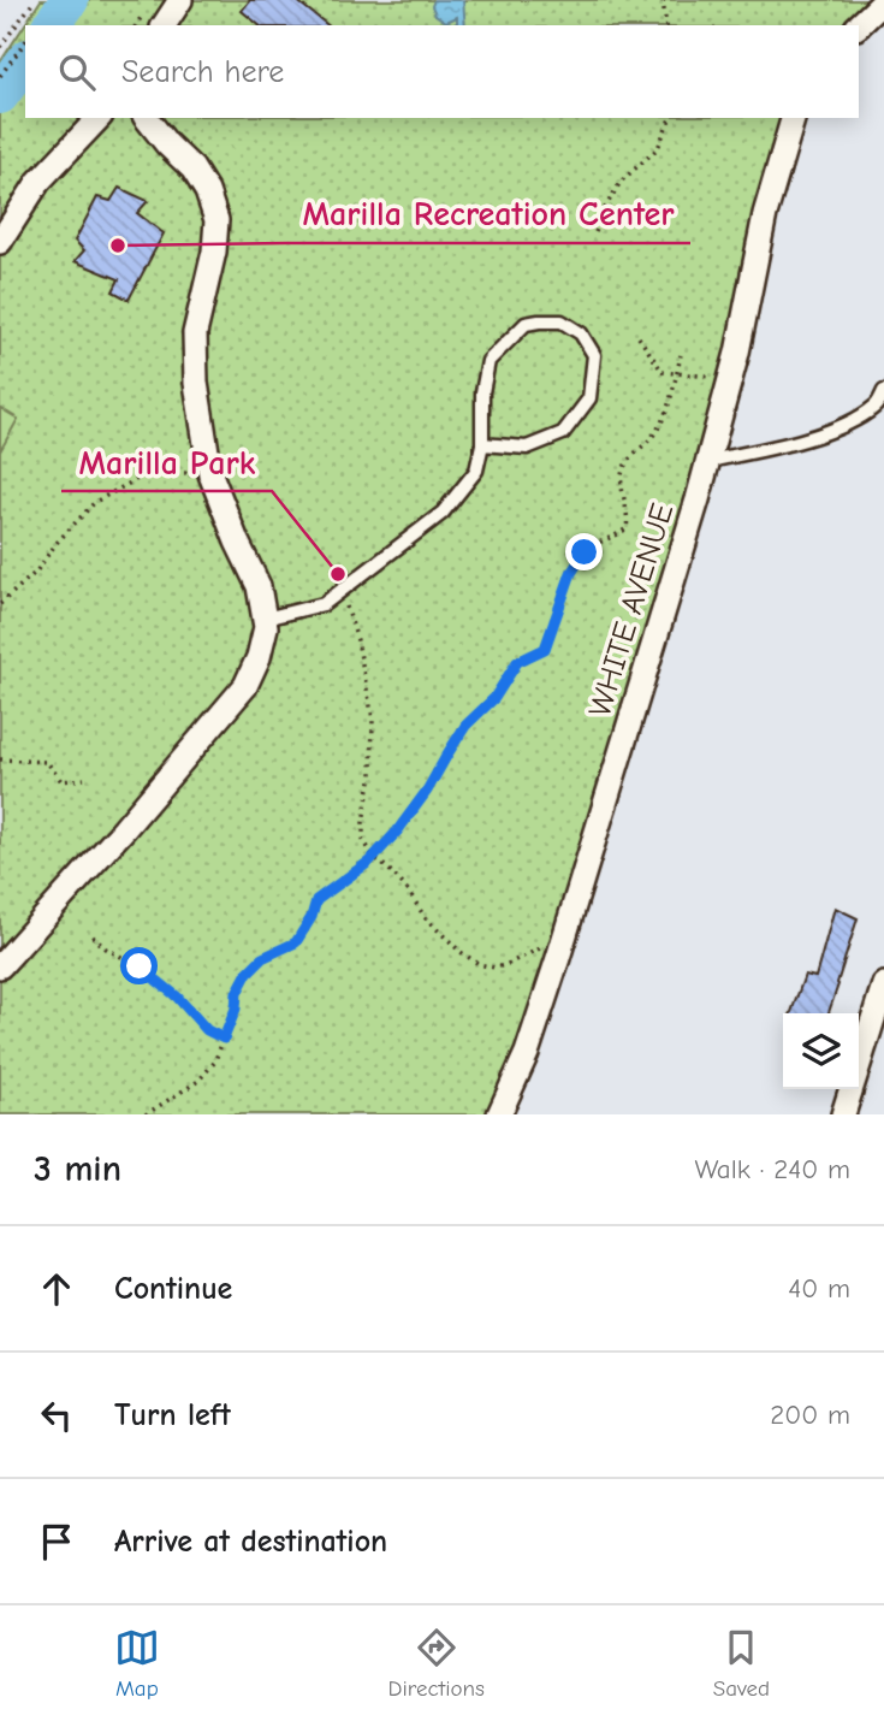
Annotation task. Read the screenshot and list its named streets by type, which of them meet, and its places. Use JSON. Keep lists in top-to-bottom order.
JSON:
{
  "streets": {
    "street": ["WHITE AVENUE"]
  },
  "places": ["Marilla Recreation Center", "Marilla Park"],
  "page": {
    "search": "Search here",
    "heading": ["3 min", "Walk · 240 m"],
    "list": [
      ["Continue", "40 m"],
      ["Turn left", "200 m"],
      "Arrive at destination"
    ],
    "nav": ["Map", "Directions", "Saved"]
  }
}
